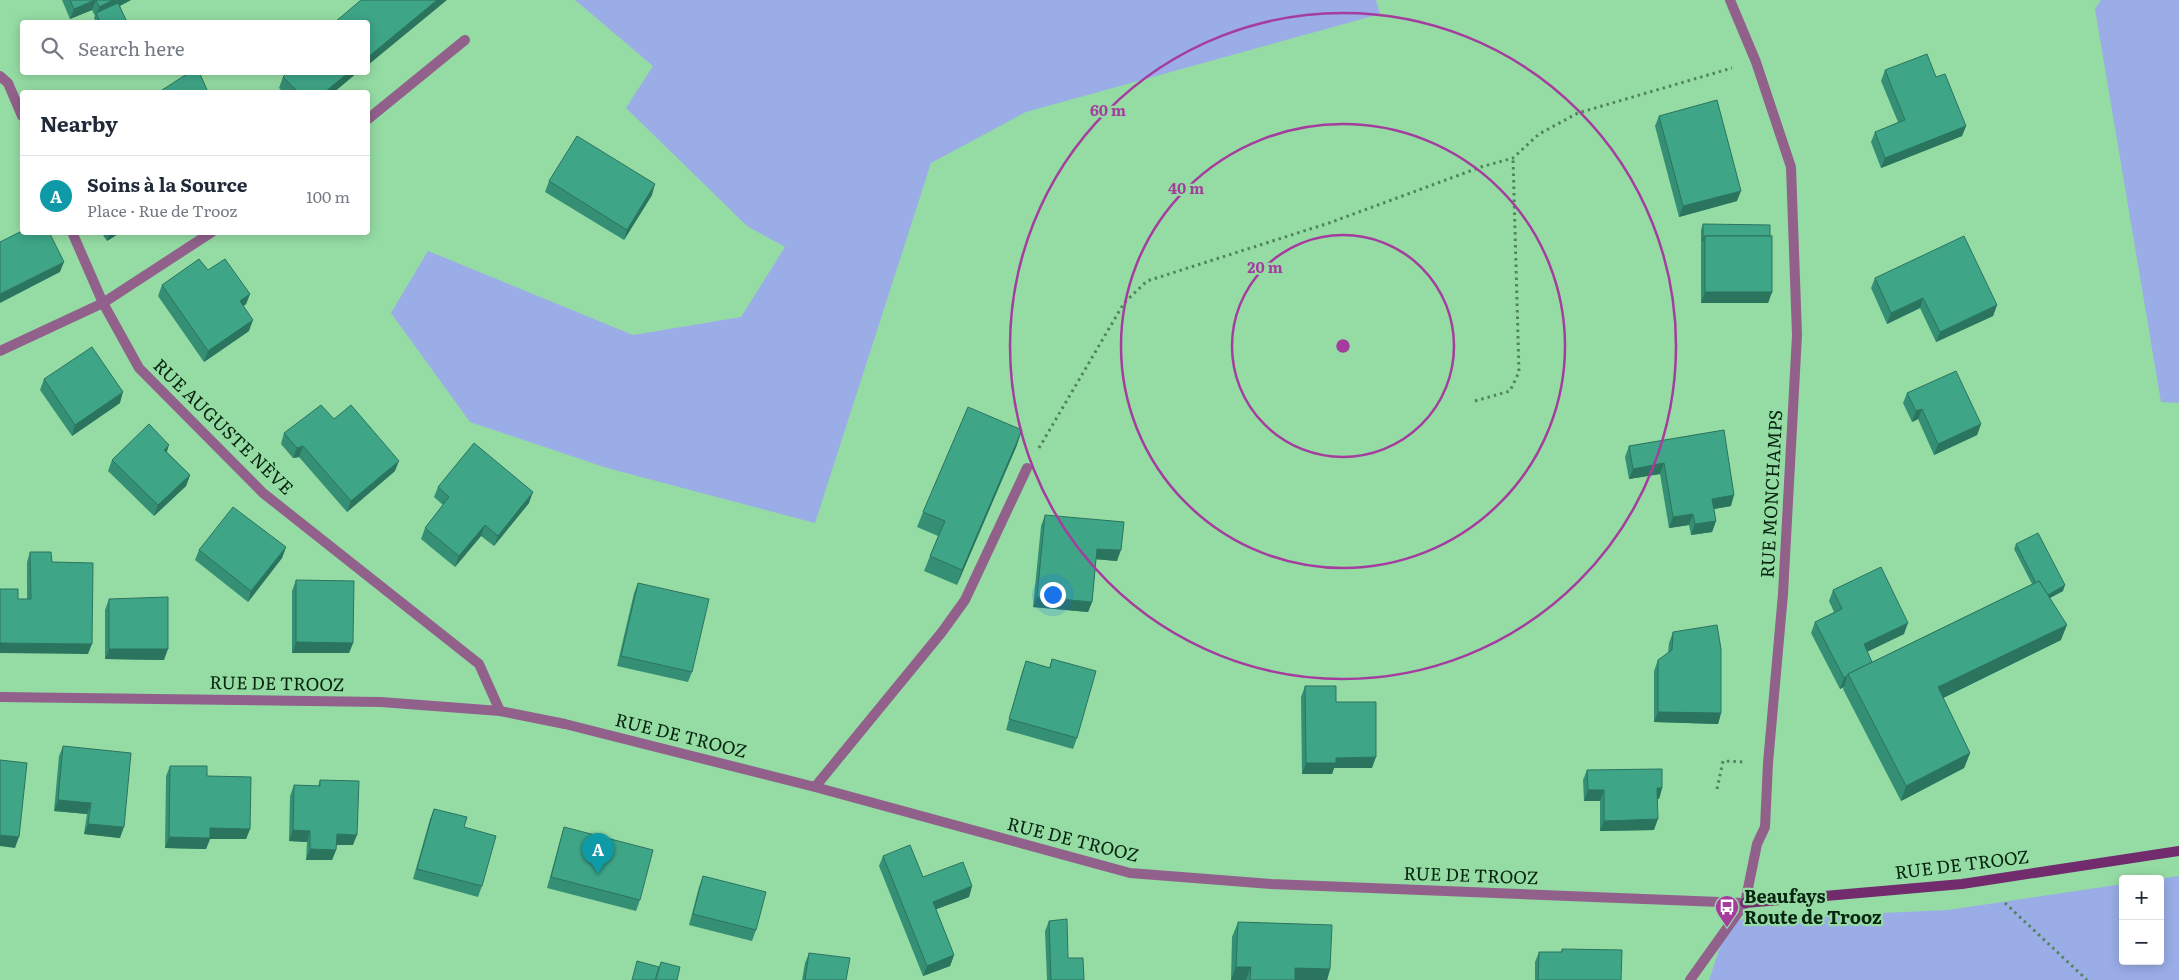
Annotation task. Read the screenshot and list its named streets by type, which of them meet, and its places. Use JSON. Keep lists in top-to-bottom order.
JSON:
{
  "streets": {
    "street": ["RUE AUGUSTE NÈVE", "RUE MONCHAMPS", "RUE DE TROOZ"]
  },
  "crossings": [
    ["RUE AUGUSTE NÈVE", "RUE DE TROOZ"],
    ["RUE MONCHAMPS", "RUE DE TROOZ"]
  ],
  "places": {
    "bus stop": ["Beaufays Route de Trooz"]
  },
  "page": {
    "search": "Search here",
    "heading": "Nearby",
    "list": [
      {
        "mark": "A",
        "name": "Soins à la Source",
        "note": "Place · Rue de Trooz",
        "value": "100 m"
      }
    ],
    "pins": "A",
    "map_buttons": ["+", "−"]
  },
  "rings": ["60 m", "40 m", "20 m"]
}
